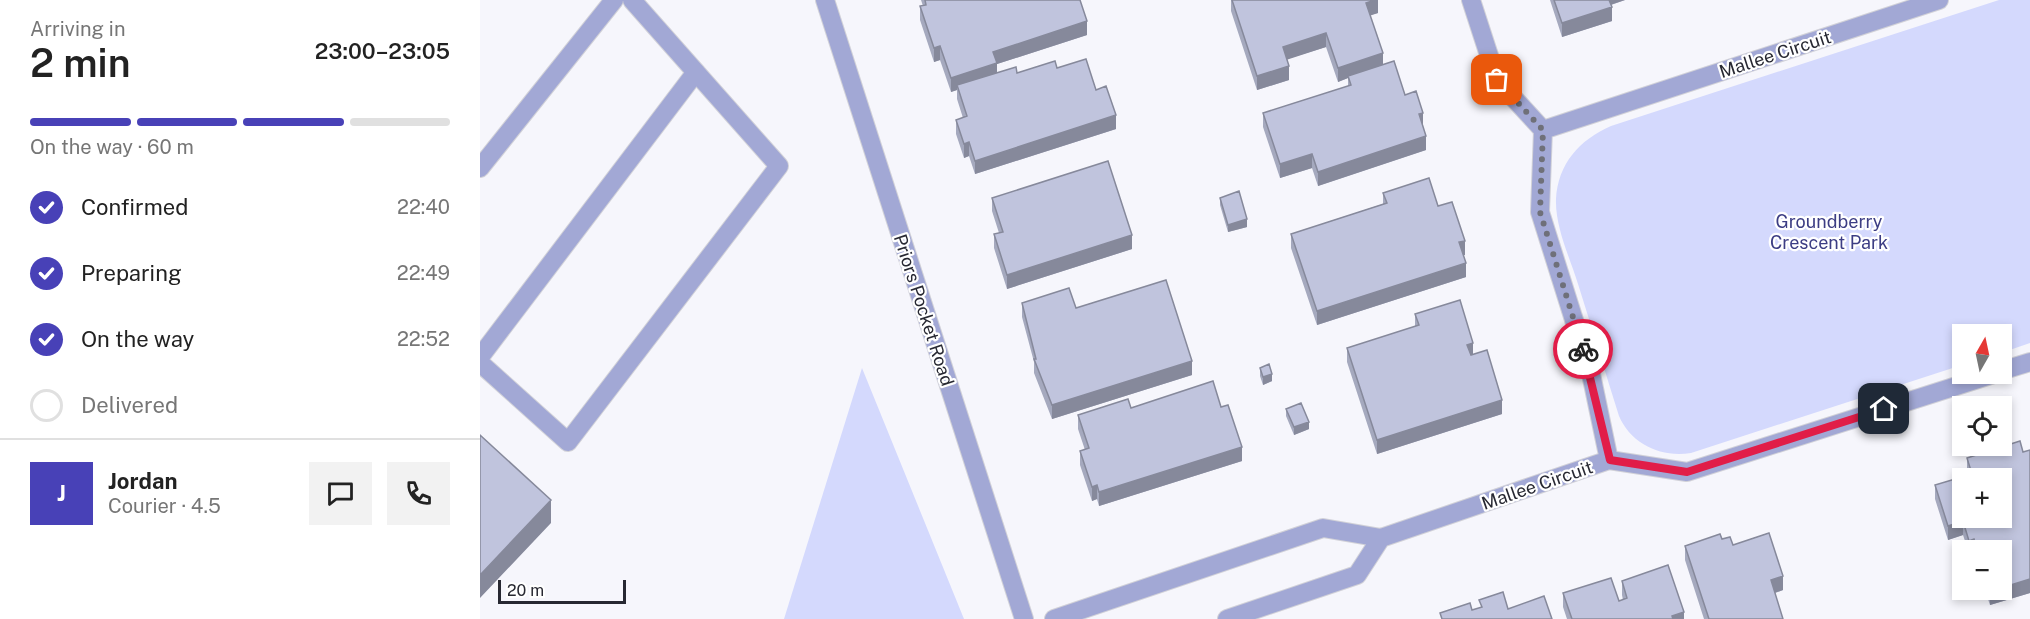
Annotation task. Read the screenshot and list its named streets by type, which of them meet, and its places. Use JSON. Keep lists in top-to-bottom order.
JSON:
{
  "streets": {
    "street": ["Mallee Circuit", "Priors Pocket Road"]
  },
  "parks": ["Groundberry Crescent Park"],
  "scale_bar": "20 m",
  "north": "top",
  "page": {
    "heading": ["2 min", "Arriving in", "23:00–23:05"],
    "panel": ["Jordan", "Courier · 4.5"],
    "bar": "On the way · 60 m",
    "list": [
      ["Confirmed", "22:40"],
      ["Preparing", "22:49"],
      ["On the way", "22:52"],
      "Delivered"
    ],
    "map_buttons": ["+", "−"],
    "round": "J",
    "scale": "20 m"
  }
}
